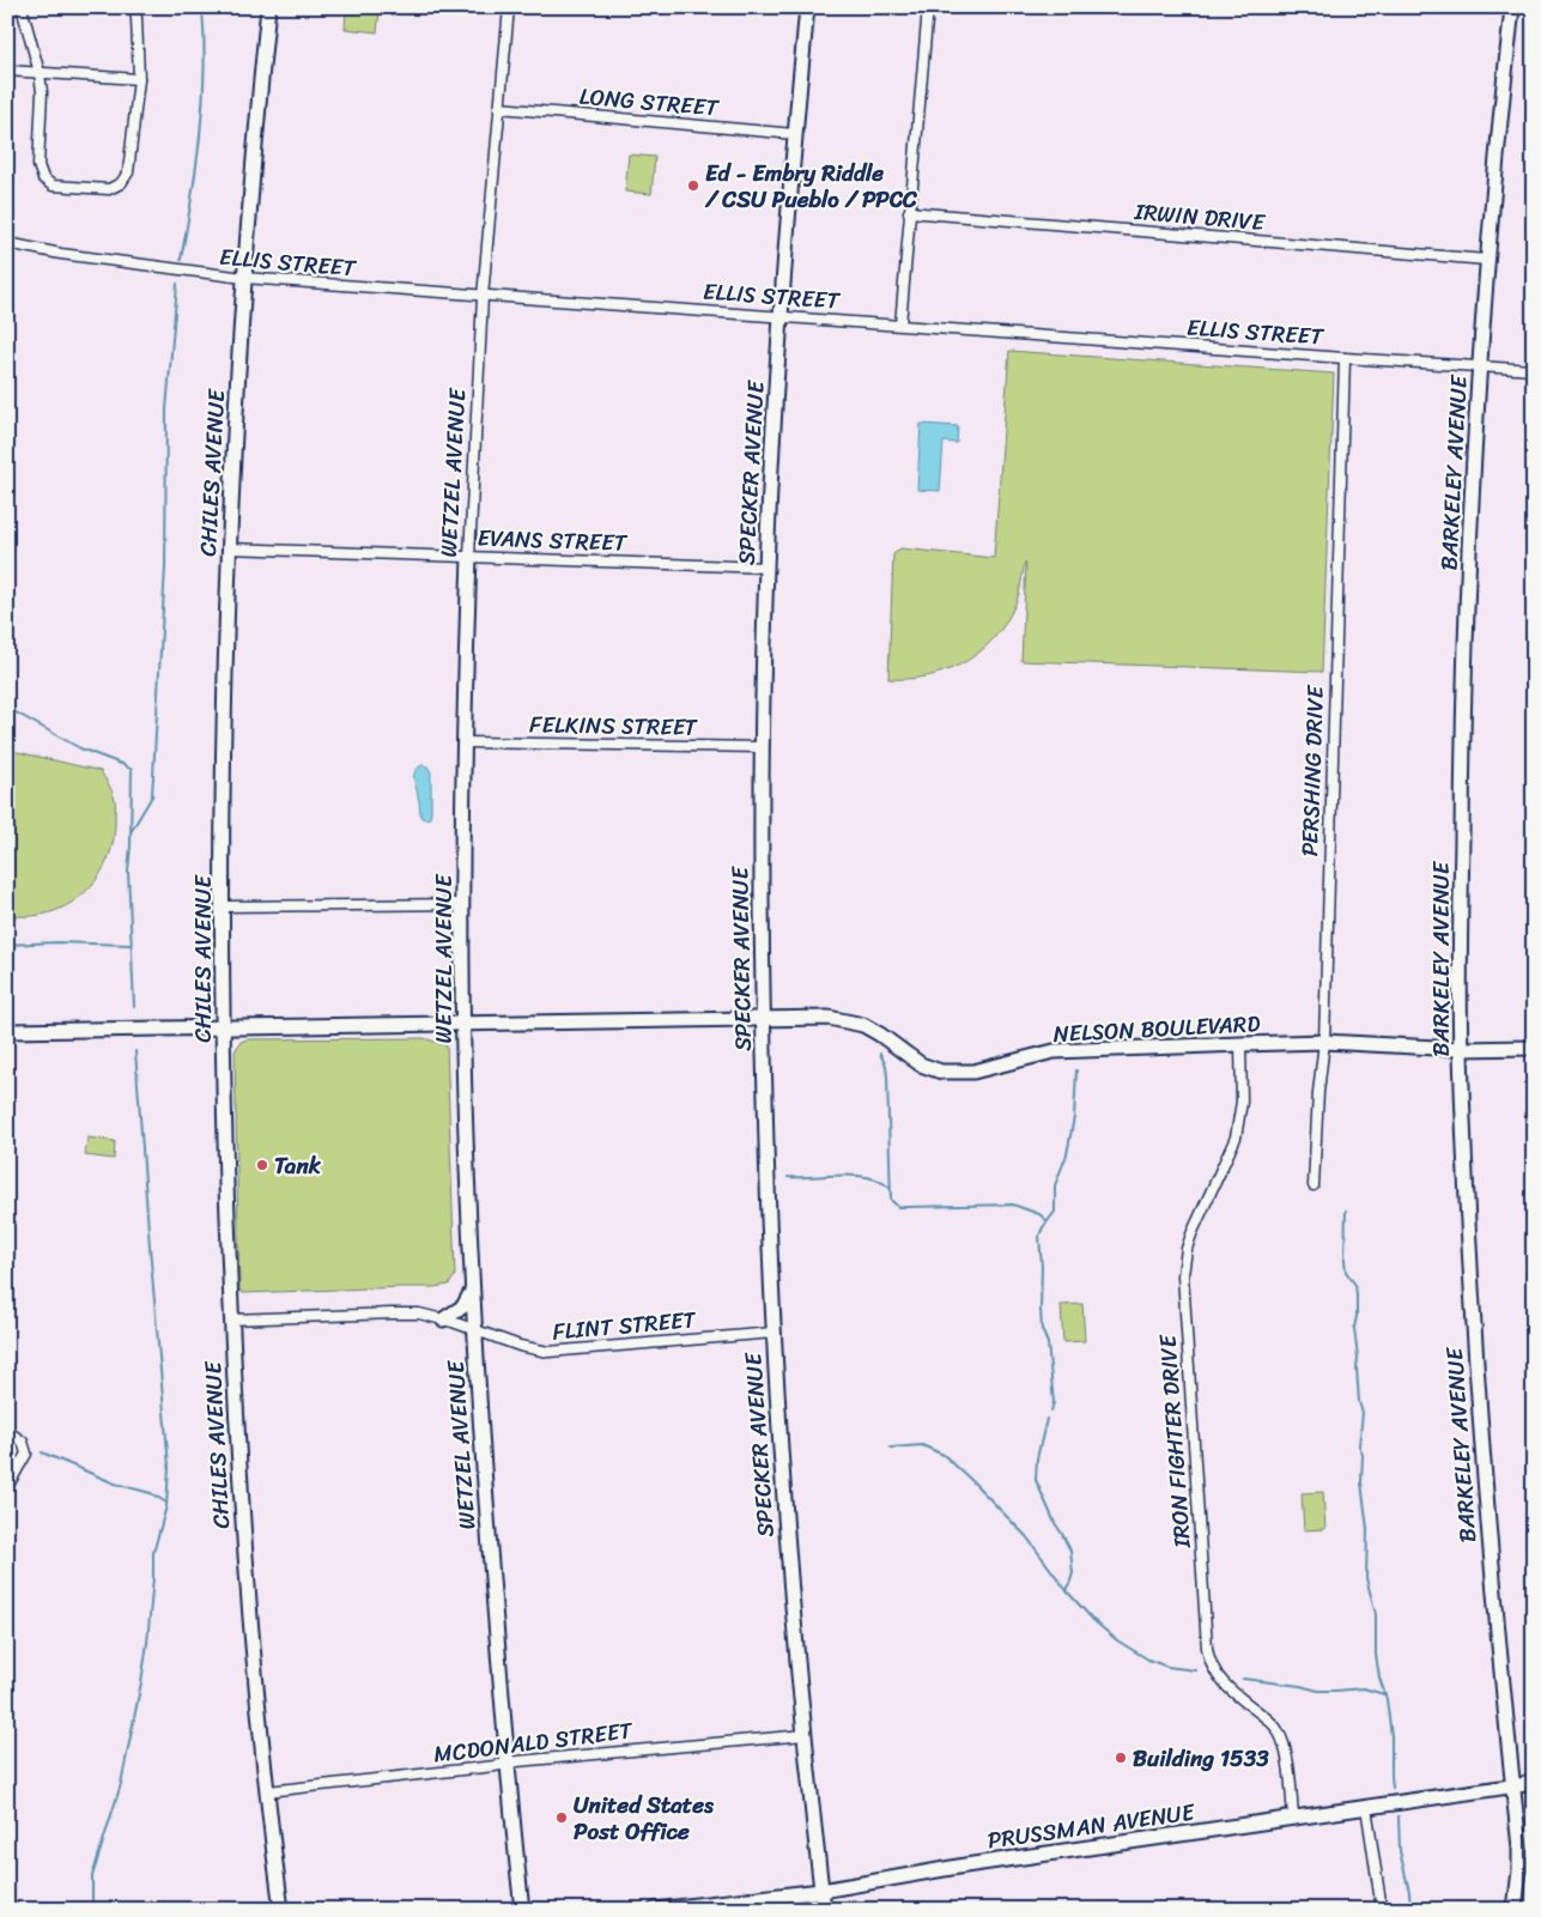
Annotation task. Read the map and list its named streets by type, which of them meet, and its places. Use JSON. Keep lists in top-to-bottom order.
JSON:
{
  "streets": {
    "street": [
      "LONG STREET",
      "IRWIN DRIVE",
      "ELLIS STREET",
      "CHILES AVENUE",
      "WETZEL AVENUE",
      "SPECKER AVENUE",
      "BARKELEY AVENUE",
      "EVANS STREET",
      "FELKINS STREET",
      "PERSHING DRIVE",
      "NELSON BOULEVARD",
      "FLINT STREET",
      "IRON FIGHTER DRIVE",
      "MCDONALD STREET",
      "PRUSSMAN AVENUE"
    ]
  },
  "crossings": [
    ["LONG STREET", "WETZEL AVENUE"],
    ["LONG STREET", "SPECKER AVENUE"],
    ["IRWIN DRIVE", "BARKELEY AVENUE"],
    ["ELLIS STREET", "CHILES AVENUE"],
    ["ELLIS STREET", "WETZEL AVENUE"],
    ["ELLIS STREET", "SPECKER AVENUE"],
    ["ELLIS STREET", "BARKELEY AVENUE"],
    ["ELLIS STREET", "PERSHING DRIVE"],
    ["CHILES AVENUE", "EVANS STREET"],
    ["CHILES AVENUE", "FLINT STREET"],
    ["CHILES AVENUE", "MCDONALD STREET"],
    ["WETZEL AVENUE", "EVANS STREET"],
    ["WETZEL AVENUE", "FELKINS STREET"],
    ["WETZEL AVENUE", "NELSON BOULEVARD"],
    ["WETZEL AVENUE", "FLINT STREET"],
    ["WETZEL AVENUE", "MCDONALD STREET"],
    ["SPECKER AVENUE", "EVANS STREET"],
    ["SPECKER AVENUE", "FELKINS STREET"],
    ["SPECKER AVENUE", "NELSON BOULEVARD"],
    ["SPECKER AVENUE", "FLINT STREET"],
    ["SPECKER AVENUE", "MCDONALD STREET"],
    ["SPECKER AVENUE", "PRUSSMAN AVENUE"],
    ["BARKELEY AVENUE", "NELSON BOULEVARD"],
    ["BARKELEY AVENUE", "PRUSSMAN AVENUE"],
    ["PERSHING DRIVE", "NELSON BOULEVARD"],
    ["NELSON BOULEVARD", "IRON FIGHTER DRIVE"],
    ["IRON FIGHTER DRIVE", "PRUSSMAN AVENUE"]
  ],
  "places": [
    "Ed - Embry Riddle / CSU Pueblo / PPCC",
    "Tank",
    "Building 1533",
    "United States Post Office"
  ]
}
